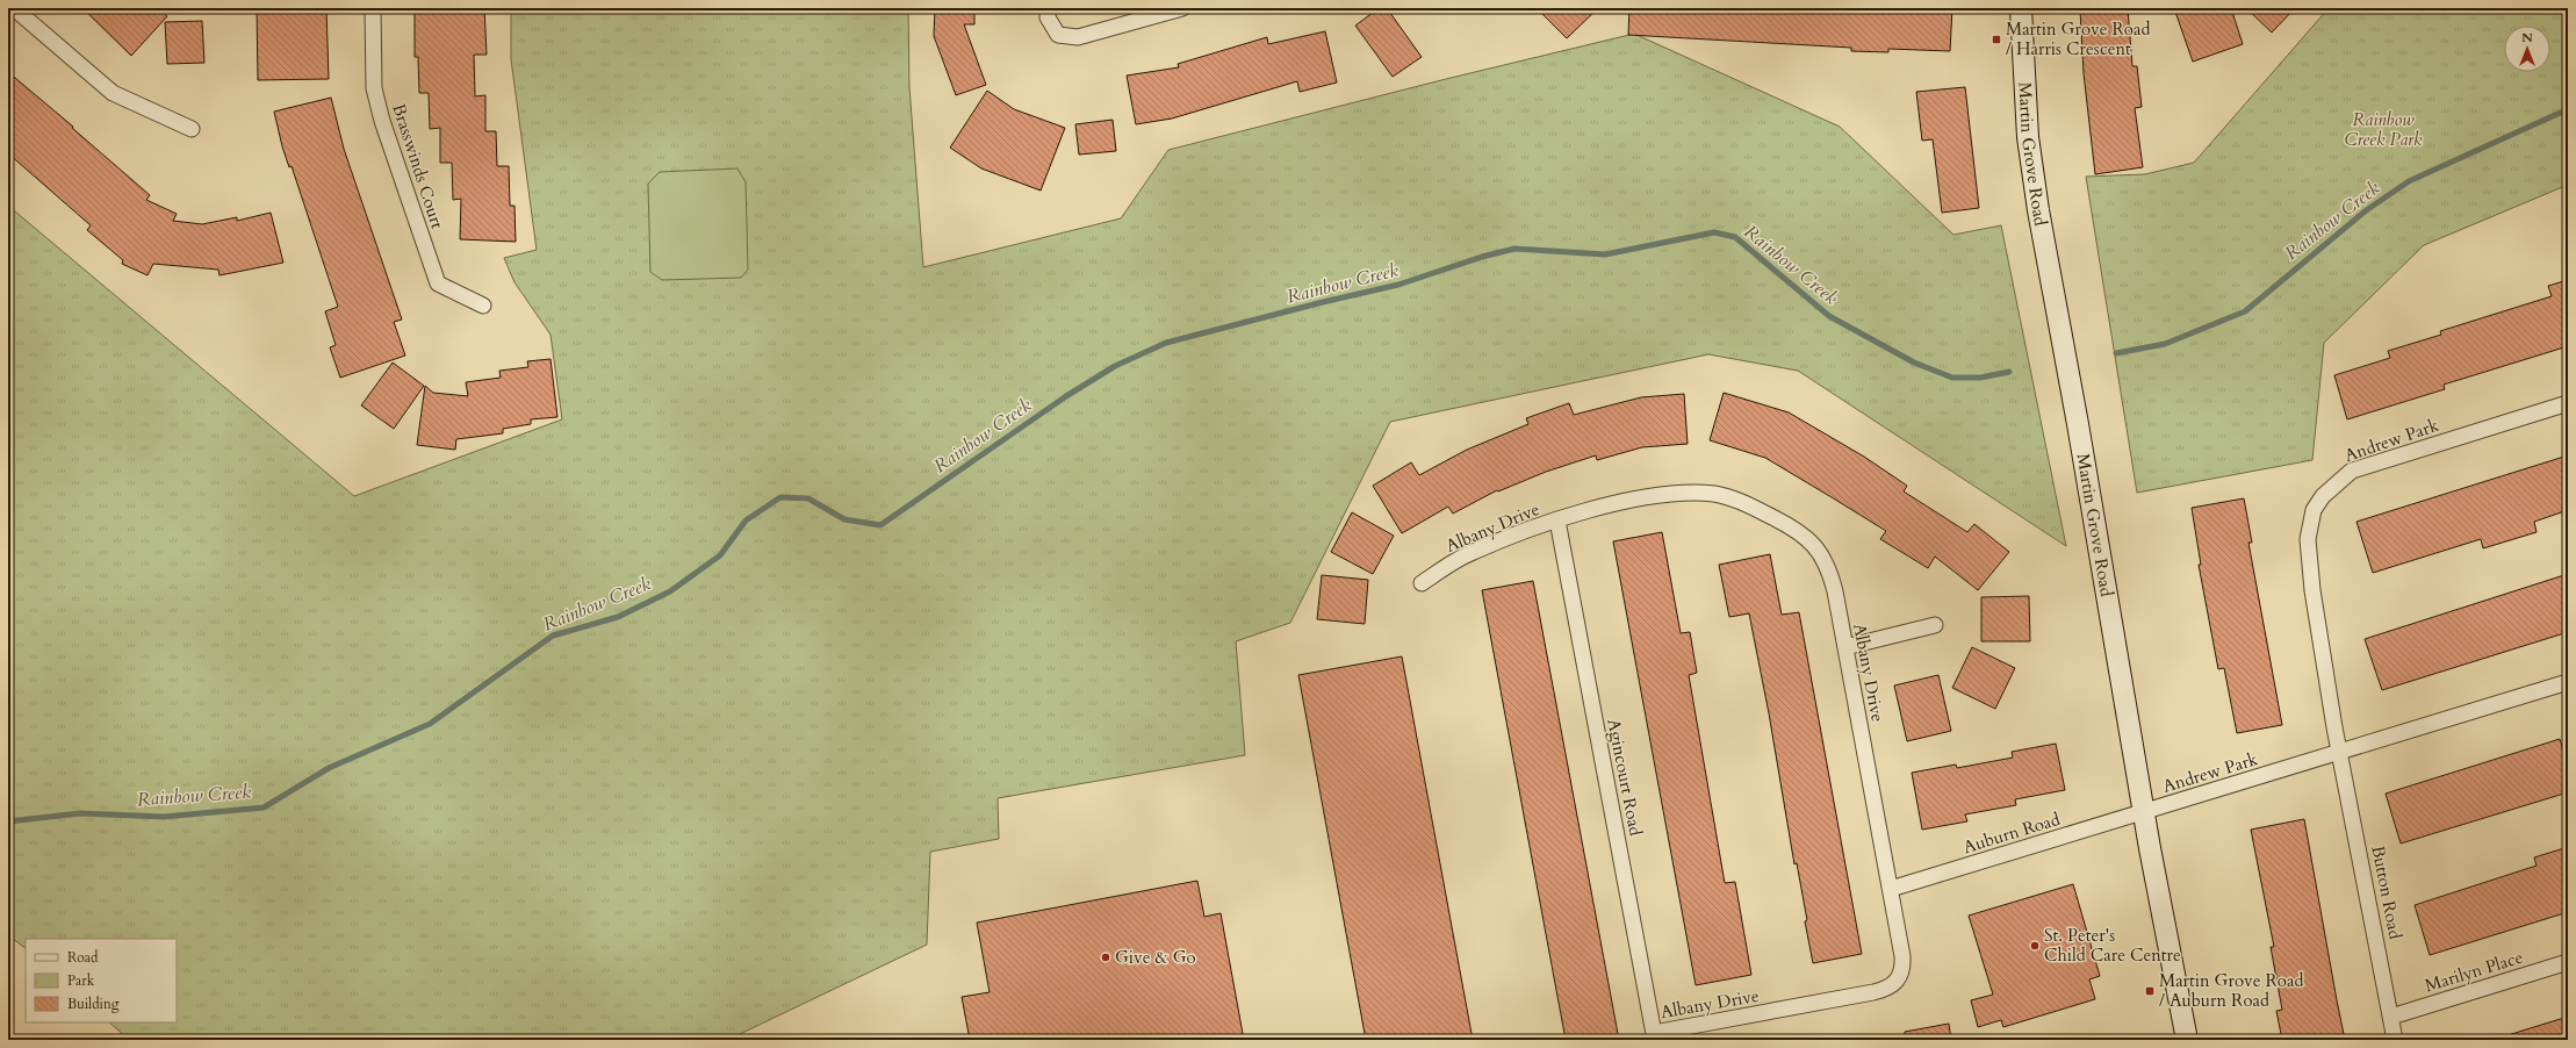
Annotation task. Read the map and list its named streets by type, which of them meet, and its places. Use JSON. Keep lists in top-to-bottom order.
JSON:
{
  "streets": {
    "street": [
      "Martin Grove Road",
      "Brasswinds Court",
      "Andrew Park",
      "Albany Drive",
      "Agincourt Road",
      "Auburn Road",
      "Button Road",
      "Marilyn Place"
    ]
  },
  "crossings": [
    ["Martin Grove Road", "Andrew Park"],
    ["Martin Grove Road", "Auburn Road"],
    ["Andrew Park", "Auburn Road"],
    ["Andrew Park", "Button Road"],
    ["Albany Drive", "Agincourt Road"],
    ["Albany Drive", "Auburn Road"],
    ["Button Road", "Marilyn Place"]
  ],
  "water": ["Rainbow Creek"],
  "parks": ["Rainbow Creek Park"],
  "places": {
    "transit": ["Martin Grove Road / Harris Crescent", "Martin Grove Road / Auburn Road"],
    "other": ["St. Peter's Child Care Centre", "Give & Go"]
  },
  "legend": ["Road", "Park", "Building"],
  "north": "top"
}
